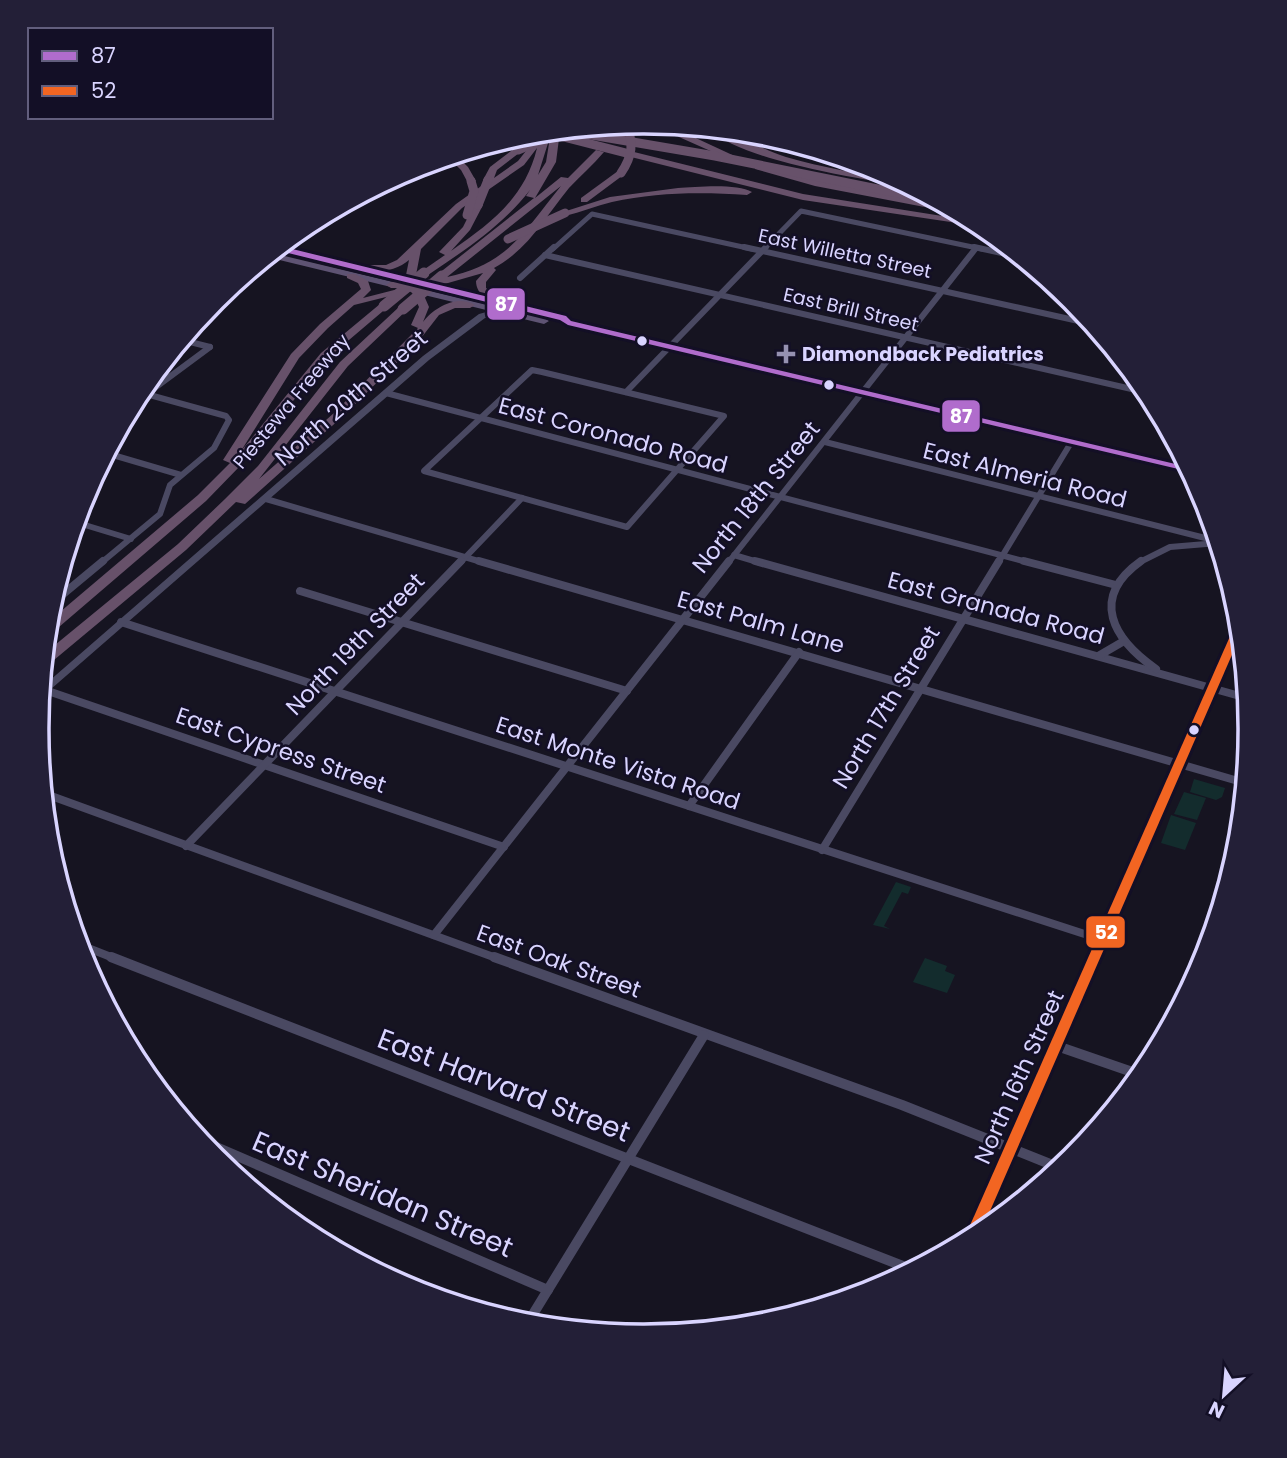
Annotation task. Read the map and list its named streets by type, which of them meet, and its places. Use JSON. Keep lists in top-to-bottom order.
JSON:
{
  "streets": {
    "highway": ["Piestewa Freeway"],
    "main road": ["North 16th Street"],
    "street": [
      "East Willetta Street",
      "East Brill Street",
      "North 20th Street",
      "East Coronado Road",
      "East Almeria Road",
      "North 18th Street",
      "East Granada Road",
      "East Palm Lane",
      "North 19th Street",
      "North 17th Street",
      "East Cypress Street",
      "East Monte Vista Road",
      "East Oak Street",
      "East Harvard Street",
      "East Sheridan Street"
    ]
  },
  "crossings": [
    ["East Willetta Street", "East Brill Street"],
    ["East Willetta Street", "North 18th Street"],
    ["East Brill Street", "North 18th Street"],
    ["North 20th Street", "East Coronado Road"],
    ["North 20th Street", "East Palm Lane"],
    ["North 20th Street", "East Monte Vista Road"],
    ["East Coronado Road", "North 18th Street"],
    ["East Coronado Road", "North 17th Street"],
    ["East Almeria Road", "North 18th Street"],
    ["East Almeria Road", "North 17th Street"],
    ["North 18th Street", "East Granada Road"],
    ["North 18th Street", "East Palm Lane"],
    ["North 18th Street", "East Cypress Street"],
    ["North 18th Street", "East Monte Vista Road"],
    ["North 18th Street", "East Oak Street"],
    ["East Granada Road", "North 17th Street"],
    ["East Granada Road", "North 16th Street"],
    ["East Palm Lane", "North 19th Street"],
    ["East Palm Lane", "North 17th Street"],
    ["East Palm Lane", "North 16th Street"],
    ["North 19th Street", "East Cypress Street"],
    ["North 19th Street", "East Monte Vista Road"],
    ["North 19th Street", "East Oak Street"],
    ["North 17th Street", "East Monte Vista Road"],
    ["East Monte Vista Road", "North 16th Street"],
    ["East Oak Street", "North 16th Street"]
  ],
  "places": {
    "health": ["Diamondback Pediatrics"]
  },
  "lines": ["transit line 87", "transit line 52"],
  "legend": ["87", "52"],
  "north": "bottom left"
}
